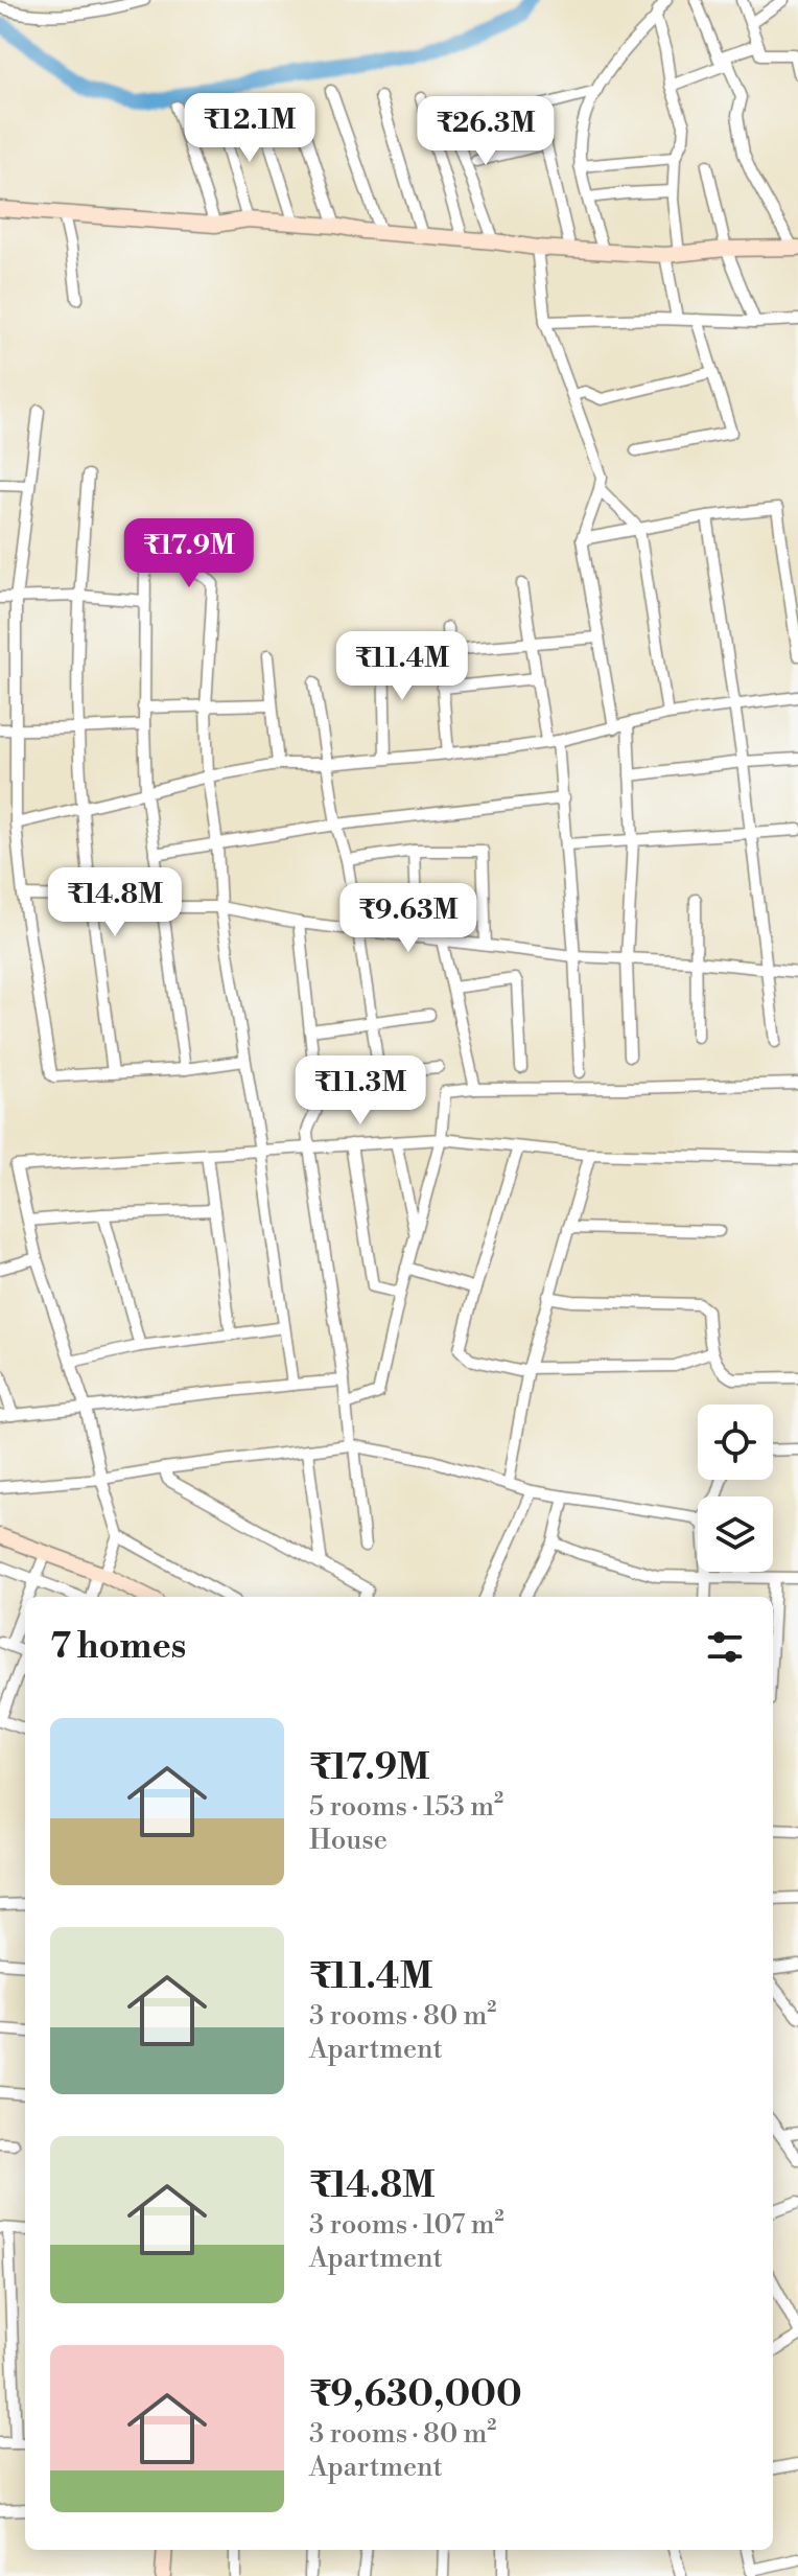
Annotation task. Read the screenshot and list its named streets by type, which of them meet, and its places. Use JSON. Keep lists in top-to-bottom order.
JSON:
{
  "page": {
    "price": [
      "₹12.1M",
      "₹26.3M",
      "₹17.9M",
      "₹11.4M",
      "₹14.8M",
      "₹9.63M",
      "₹11.3M"
    ],
    "heading": "7 homes",
    "list": [
      {
        "name": "₹17.9M",
        "note": "5 rooms · 153 m² · House"
      },
      {
        "name": "₹11.4M",
        "note": "3 rooms · 80 m² · Apartment"
      },
      {
        "name": "₹14.8M",
        "note": "3 rooms · 107 m² · Apartment"
      },
      {
        "name": "₹9,630,000",
        "note": "3 rooms · 80 m² · Apartment"
      }
    ]
  }
}
